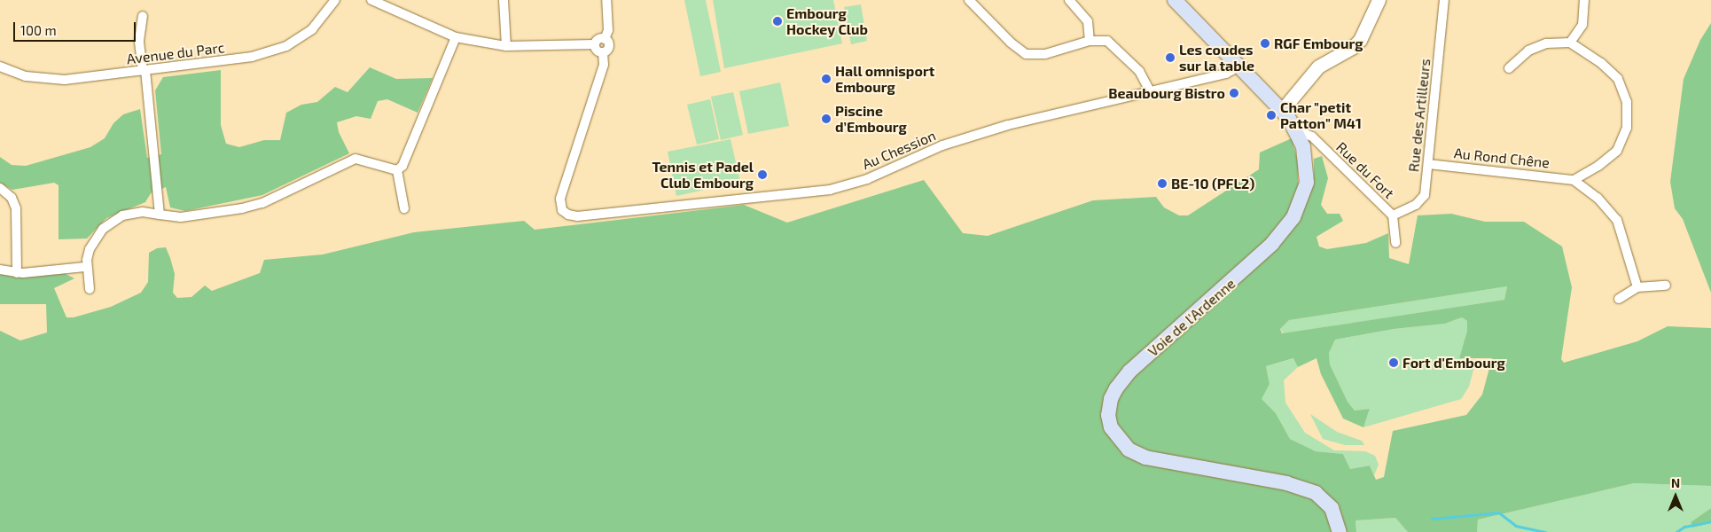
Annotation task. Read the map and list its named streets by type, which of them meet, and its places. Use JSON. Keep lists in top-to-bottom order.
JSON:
{
  "streets": {
    "main road": ["Voie de l'Ardenne"],
    "street": [
      "Avenue du Parc",
      "Rue des Artilleurs",
      "Au Chession",
      "Au Rond Chêne",
      "Rue du Fort"
    ]
  },
  "crossings": [
    ["Rue des Artilleurs", "Au Rond Chêne"],
    ["Rue des Artilleurs", "Rue du Fort"],
    ["Au Chession", "Voie de l'Ardenne"],
    ["Rue du Fort", "Voie de l'Ardenne"]
  ],
  "places": [
    "Embourg Hockey Club",
    "RGF Embourg",
    "Les coudes sur la table",
    "Hall omnisport Embourg",
    "Beaubourg Bistro",
    "Char \"petit Patton\" M41",
    "Piscine d’Embourg",
    "Tennis et Padel Club Embourg",
    "BE-10 (PFL2)",
    "Fort d'Embourg"
  ],
  "scale_bar": "100 m",
  "north": "top"
}
